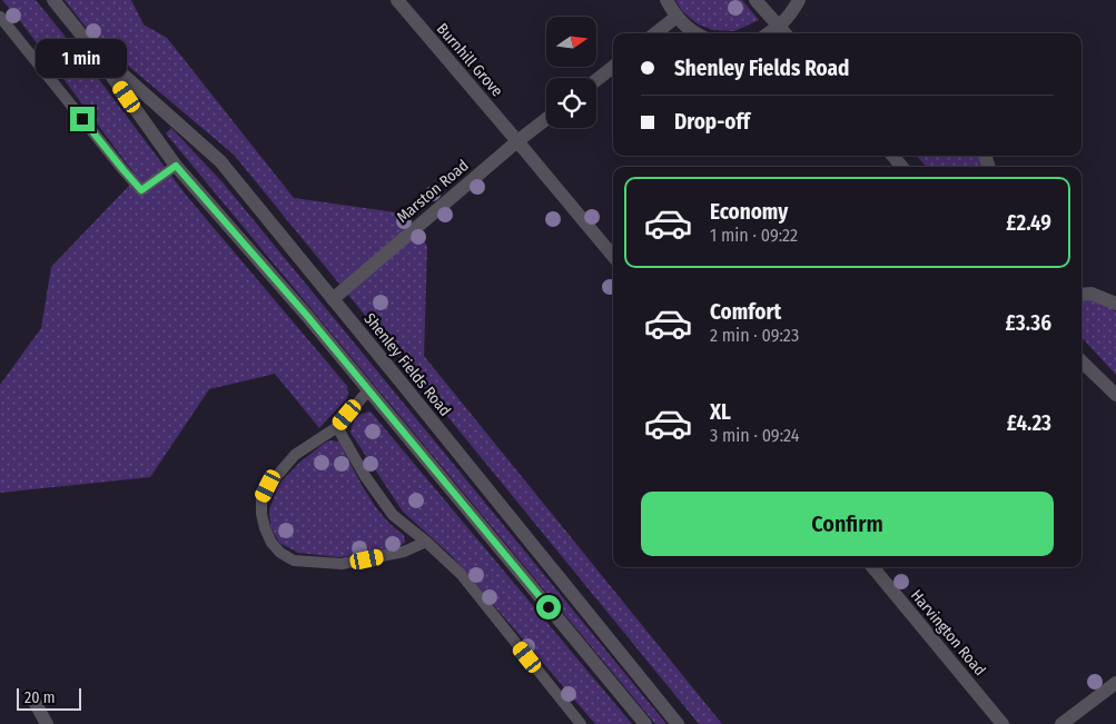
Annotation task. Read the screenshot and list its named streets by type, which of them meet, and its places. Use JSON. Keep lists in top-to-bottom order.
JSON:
{
  "streets": {
    "street": [
      "Burnhill Grove",
      "Marston Road",
      "Shenley Fields Road",
      "Harvington Road"
    ]
  },
  "crossings": [
    ["Burnhill Grove", "Marston Road"],
    ["Marston Road", "Shenley Fields Road"]
  ],
  "scale_bar": "20 m",
  "north": "right",
  "page": {
    "banner": ["Shenley Fields Road", "Drop-off"],
    "bubble": "1 min",
    "list": [
      {
        "name": "Economy",
        "note": "1 min · 09:22",
        "value": "£2.49"
      },
      {
        "name": "Comfort",
        "note": "2 min · 09:23",
        "value": "£3.36"
      },
      {
        "name": "XL",
        "note": "3 min · 09:24",
        "value": "£4.23"
      }
    ],
    "buttons": "Confirm",
    "scale": "20 m"
  }
}
